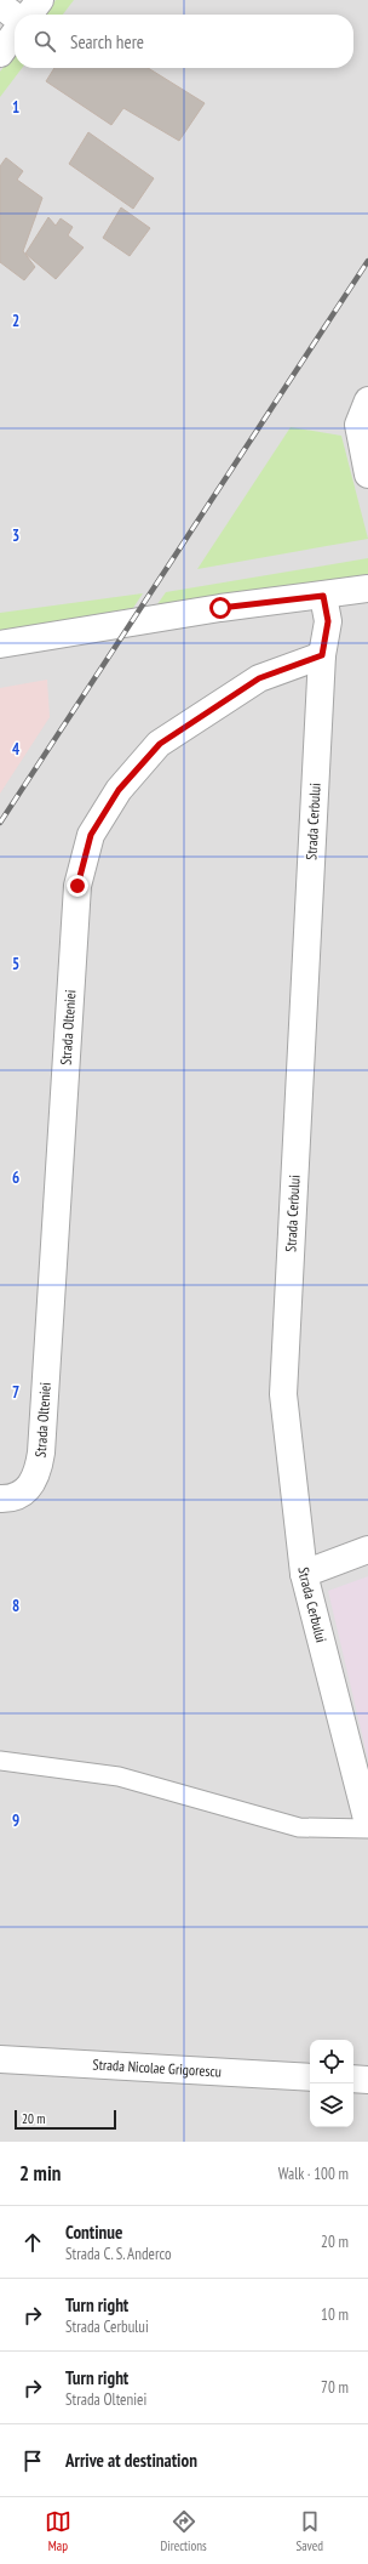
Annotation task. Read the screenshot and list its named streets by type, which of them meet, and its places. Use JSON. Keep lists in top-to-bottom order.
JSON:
{
  "streets": {
    "street": ["Strada Cerbului", "Strada Olteniei", "Strada Nicolae Grigorescu"]
  },
  "crossings": [
    ["Strada Cerbului", "Strada Olteniei"]
  ],
  "scale_bar": "20 m",
  "page": {
    "search": "Search here",
    "scale": "20 m",
    "heading": ["2 min", "Walk · 100 m"],
    "list": [
      ["Continue", "Strada C. S. Anderco", "20 m"],
      ["Turn right", "Strada Cerbului", "10 m"],
      ["Turn right", "Strada Olteniei", "70 m"],
      "Arrive at destination"
    ],
    "nav": ["Map", "Directions", "Saved"]
  },
  "grid": {
    "rows": [
      "1",
      "2",
      "3",
      "4",
      "5",
      "6",
      "7",
      "8",
      "9"
    ]
  }
}
